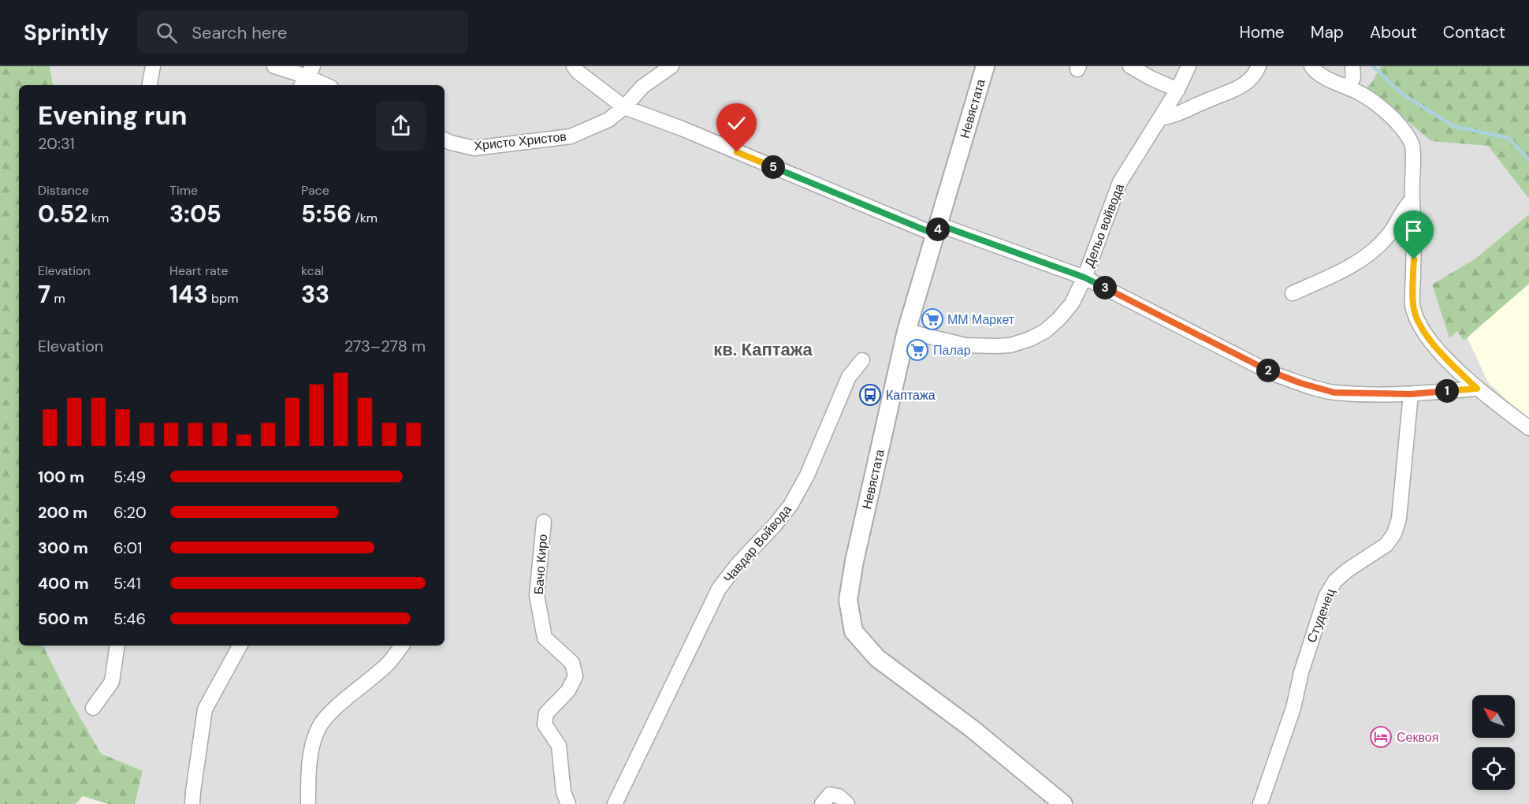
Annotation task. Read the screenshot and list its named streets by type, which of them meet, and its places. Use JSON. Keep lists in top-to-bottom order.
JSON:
{
  "streets": {
    "street": [
      "Невястата",
      "Христо Христов",
      "Дельо войвода",
      "Чавдар Войвода",
      "Бачо Киро",
      "Студенец"
    ]
  },
  "crossings": [
    ["Невястата", "Дельо войвода"]
  ],
  "districts": ["кв. Каптажа"],
  "places": {
    "supermarket": ["ММ Маркет", "Палар"],
    "bus stop": ["Каптажа"],
    "hotel": ["Секвоя"]
  },
  "north": "top left",
  "page": {
    "header": "Sprintly",
    "search": "Search here",
    "nav": [
      "Home",
      "Map",
      "About",
      "Contact"
    ],
    "heading": ["Evening run", "20:31"],
    "pins": [
      "5",
      "4",
      "3",
      "2",
      "1"
    ],
    "stats": [
      ["Distance", "0.52 km"],
      ["Time", "3:05"],
      ["Pace", "5:56 /km"],
      ["Elevation", "7 m"],
      ["Heart rate", "143 bpm"],
      ["kcal", "33"]
    ],
    "chart": ["Elevation", "273–278 m"],
    "list": [
      {
        "name": "100 m",
        "note": "5:49"
      },
      {
        "name": "200 m",
        "note": "6:20"
      },
      {
        "name": "300 m",
        "note": "6:01"
      },
      {
        "name": "400 m",
        "note": "5:41"
      },
      {
        "name": "500 m",
        "note": "5:46"
      }
    ]
  }
}
